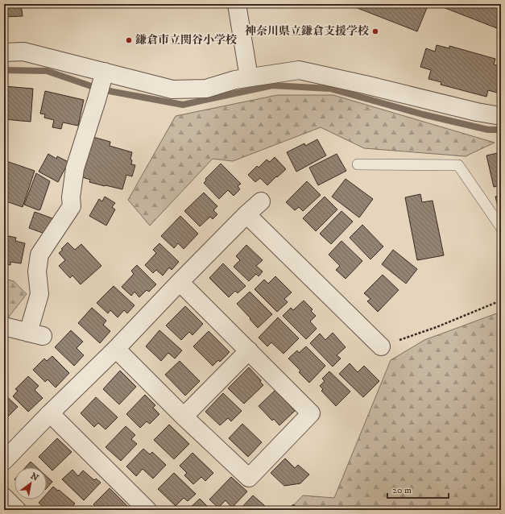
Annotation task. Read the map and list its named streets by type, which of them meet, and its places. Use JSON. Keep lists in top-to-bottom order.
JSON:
{
  "places": ["神奈川県立鎌倉支援学校", "鎌倉市立関谷小学校"],
  "scale_bar": "20 m",
  "north": "top right"
}
